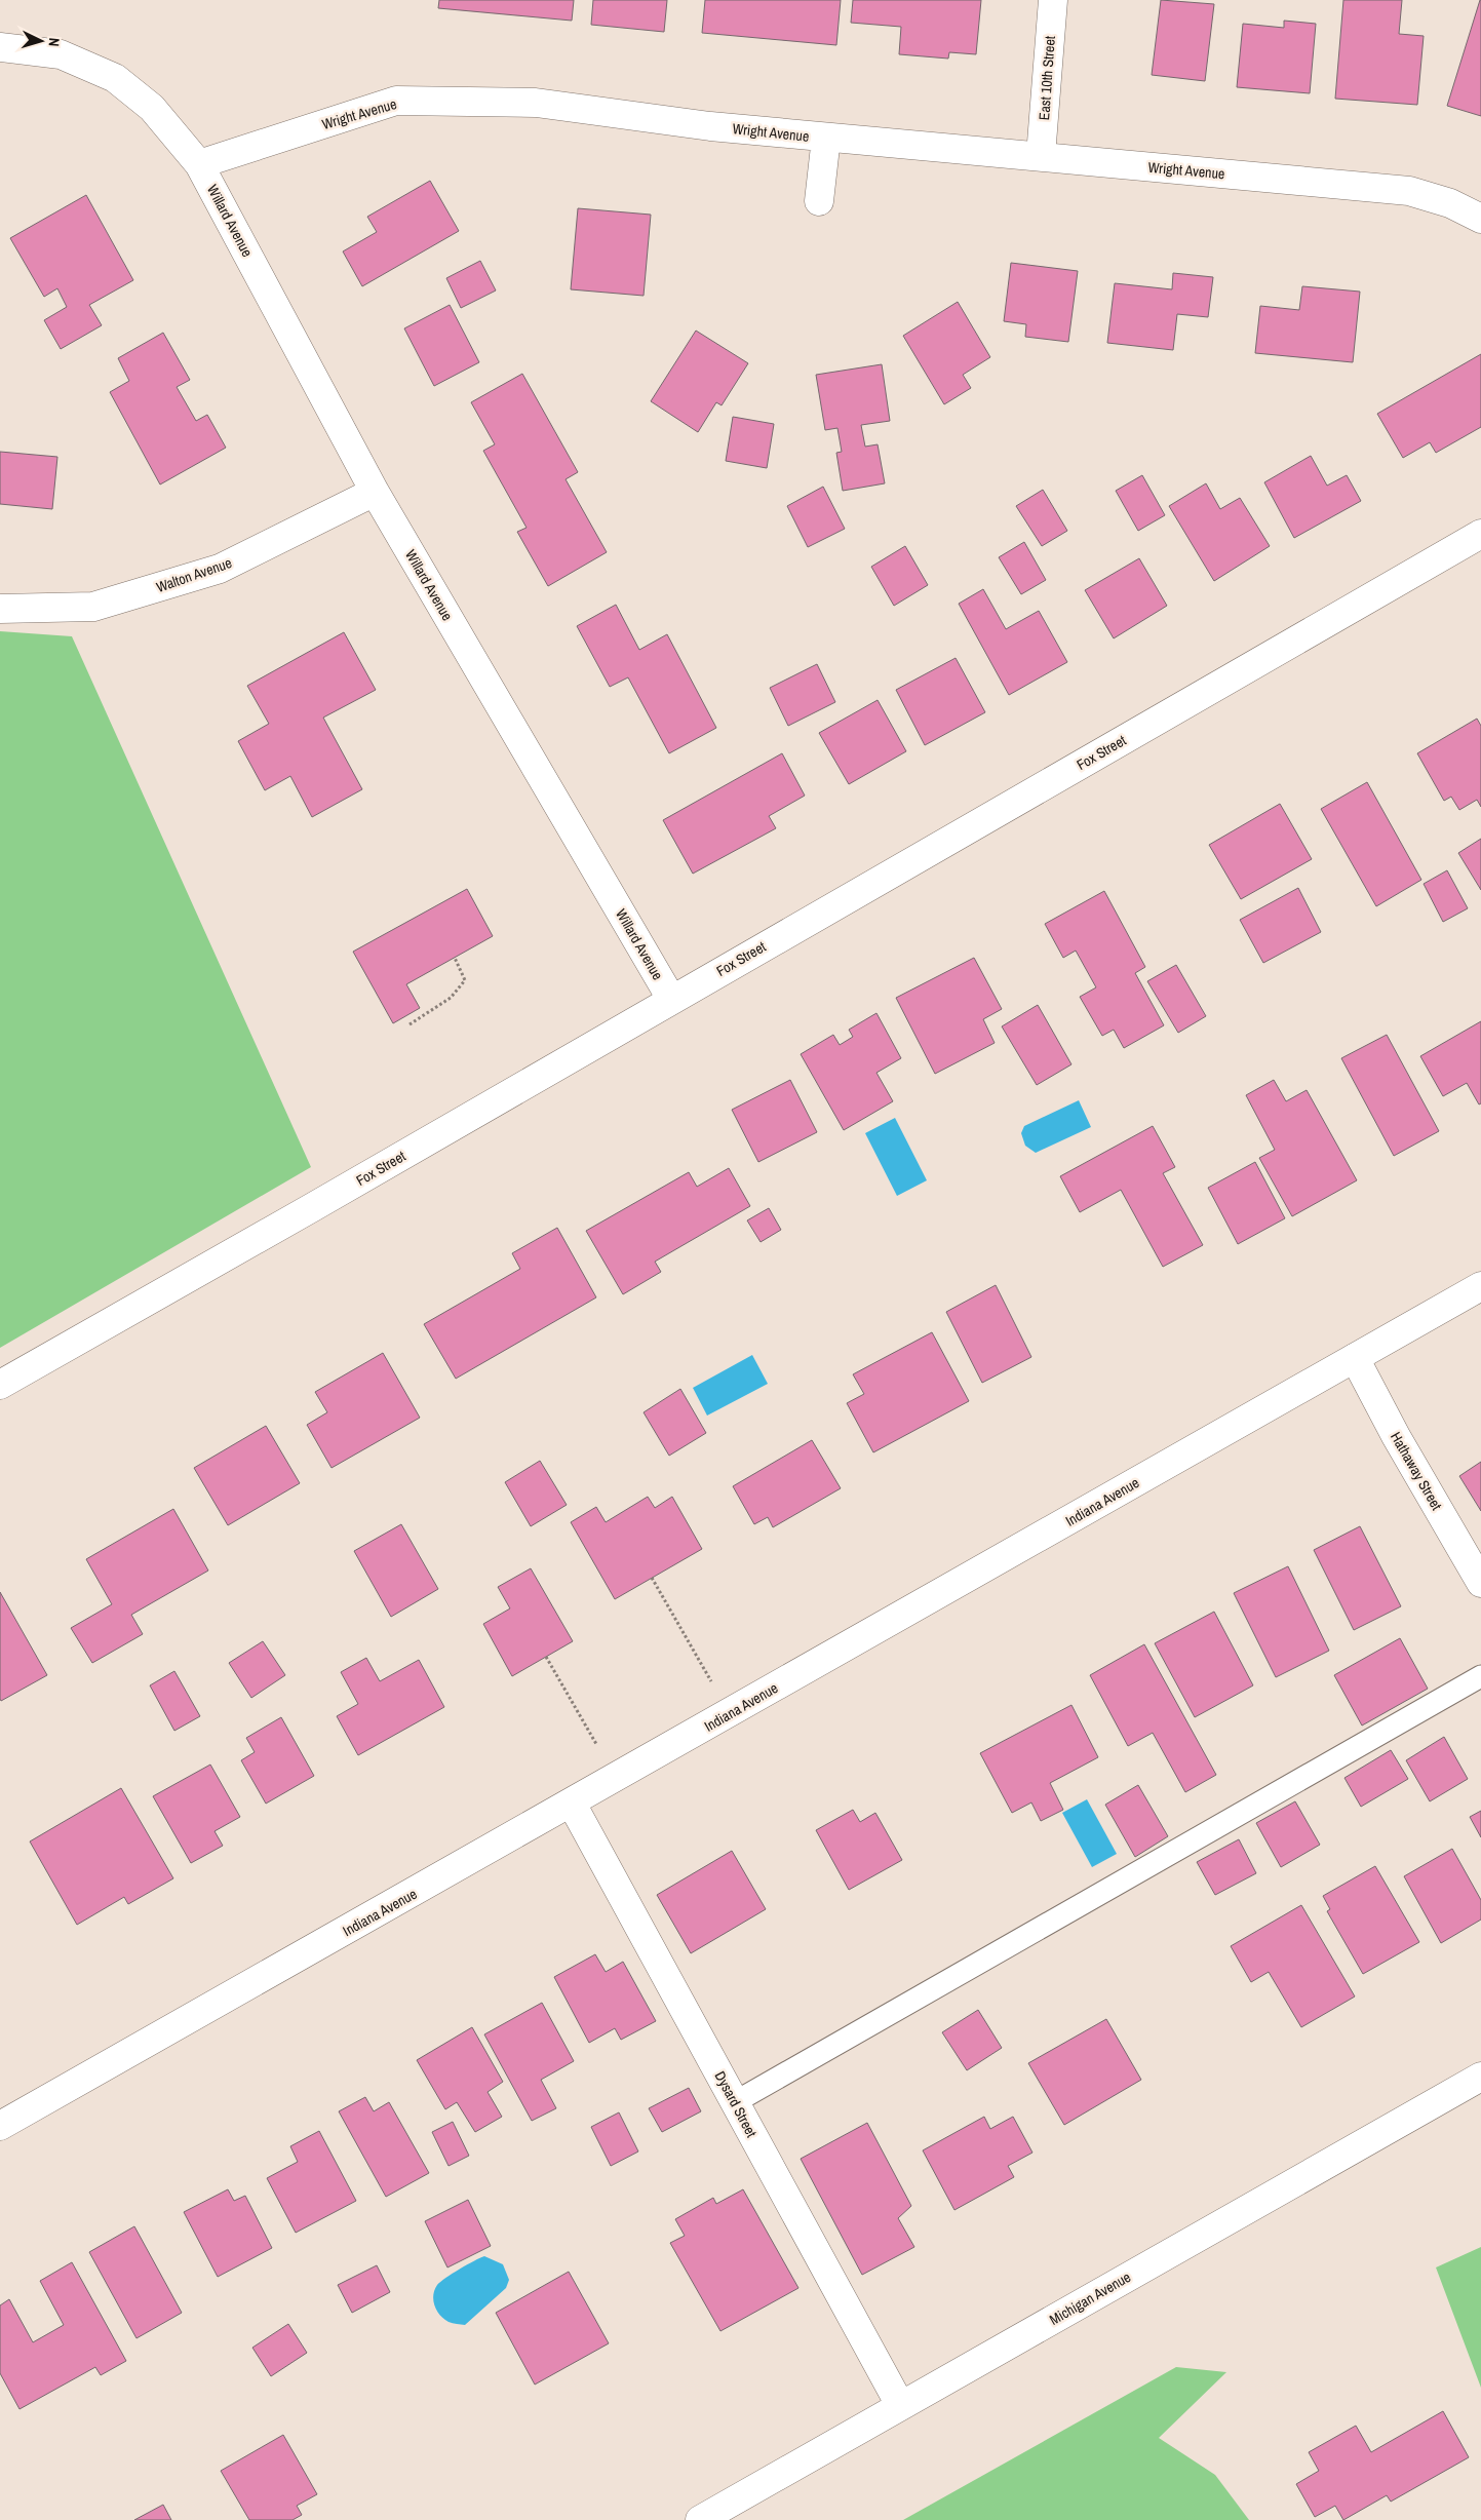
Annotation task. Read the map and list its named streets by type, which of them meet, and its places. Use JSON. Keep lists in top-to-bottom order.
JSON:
{
  "streets": {
    "street": [
      "East 10th Street",
      "Wright Avenue",
      "Willard Avenue",
      "Walton Avenue",
      "Fox Street",
      "Hathaway Street",
      "Indiana Avenue",
      "Dysard Street",
      "Michigan Avenue"
    ]
  },
  "crossings": [
    ["East 10th Street", "Wright Avenue"],
    ["Wright Avenue", "Willard Avenue"],
    ["Willard Avenue", "Walton Avenue"],
    ["Willard Avenue", "Fox Street"],
    ["Hathaway Street", "Indiana Avenue"],
    ["Indiana Avenue", "Dysard Street"],
    ["Dysard Street", "Michigan Avenue"]
  ],
  "north": "right"
}
